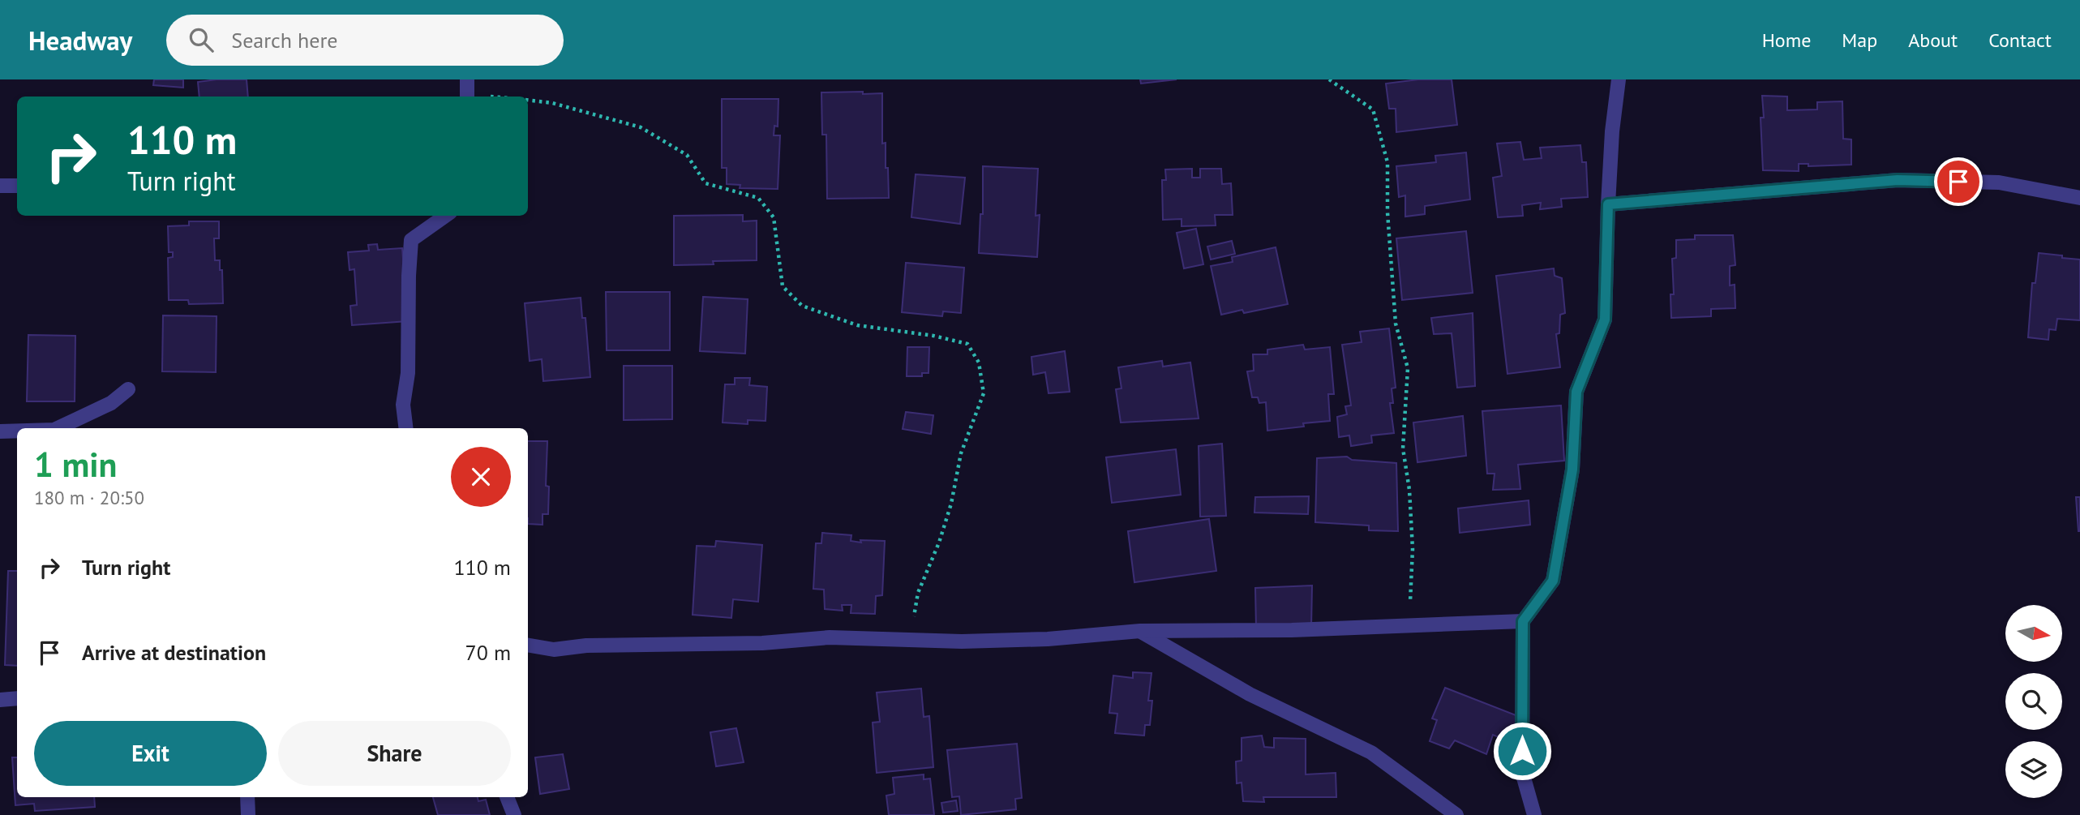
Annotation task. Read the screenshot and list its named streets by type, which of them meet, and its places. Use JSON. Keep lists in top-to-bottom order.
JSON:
{
  "north": "right",
  "page": {
    "header": "Headway",
    "search": "Search here",
    "nav": [
      "Home",
      "Map",
      "About",
      "Contact"
    ],
    "turn": ["110 m", "Turn right"],
    "heading": ["1 min", "180 m · 20:50"],
    "list": [
      {
        "name": "Turn right",
        "value": "110 m"
      },
      {
        "name": "Arrive at destination",
        "value": "70 m"
      }
    ],
    "buttons": ["Exit", "Share"]
  }
}
